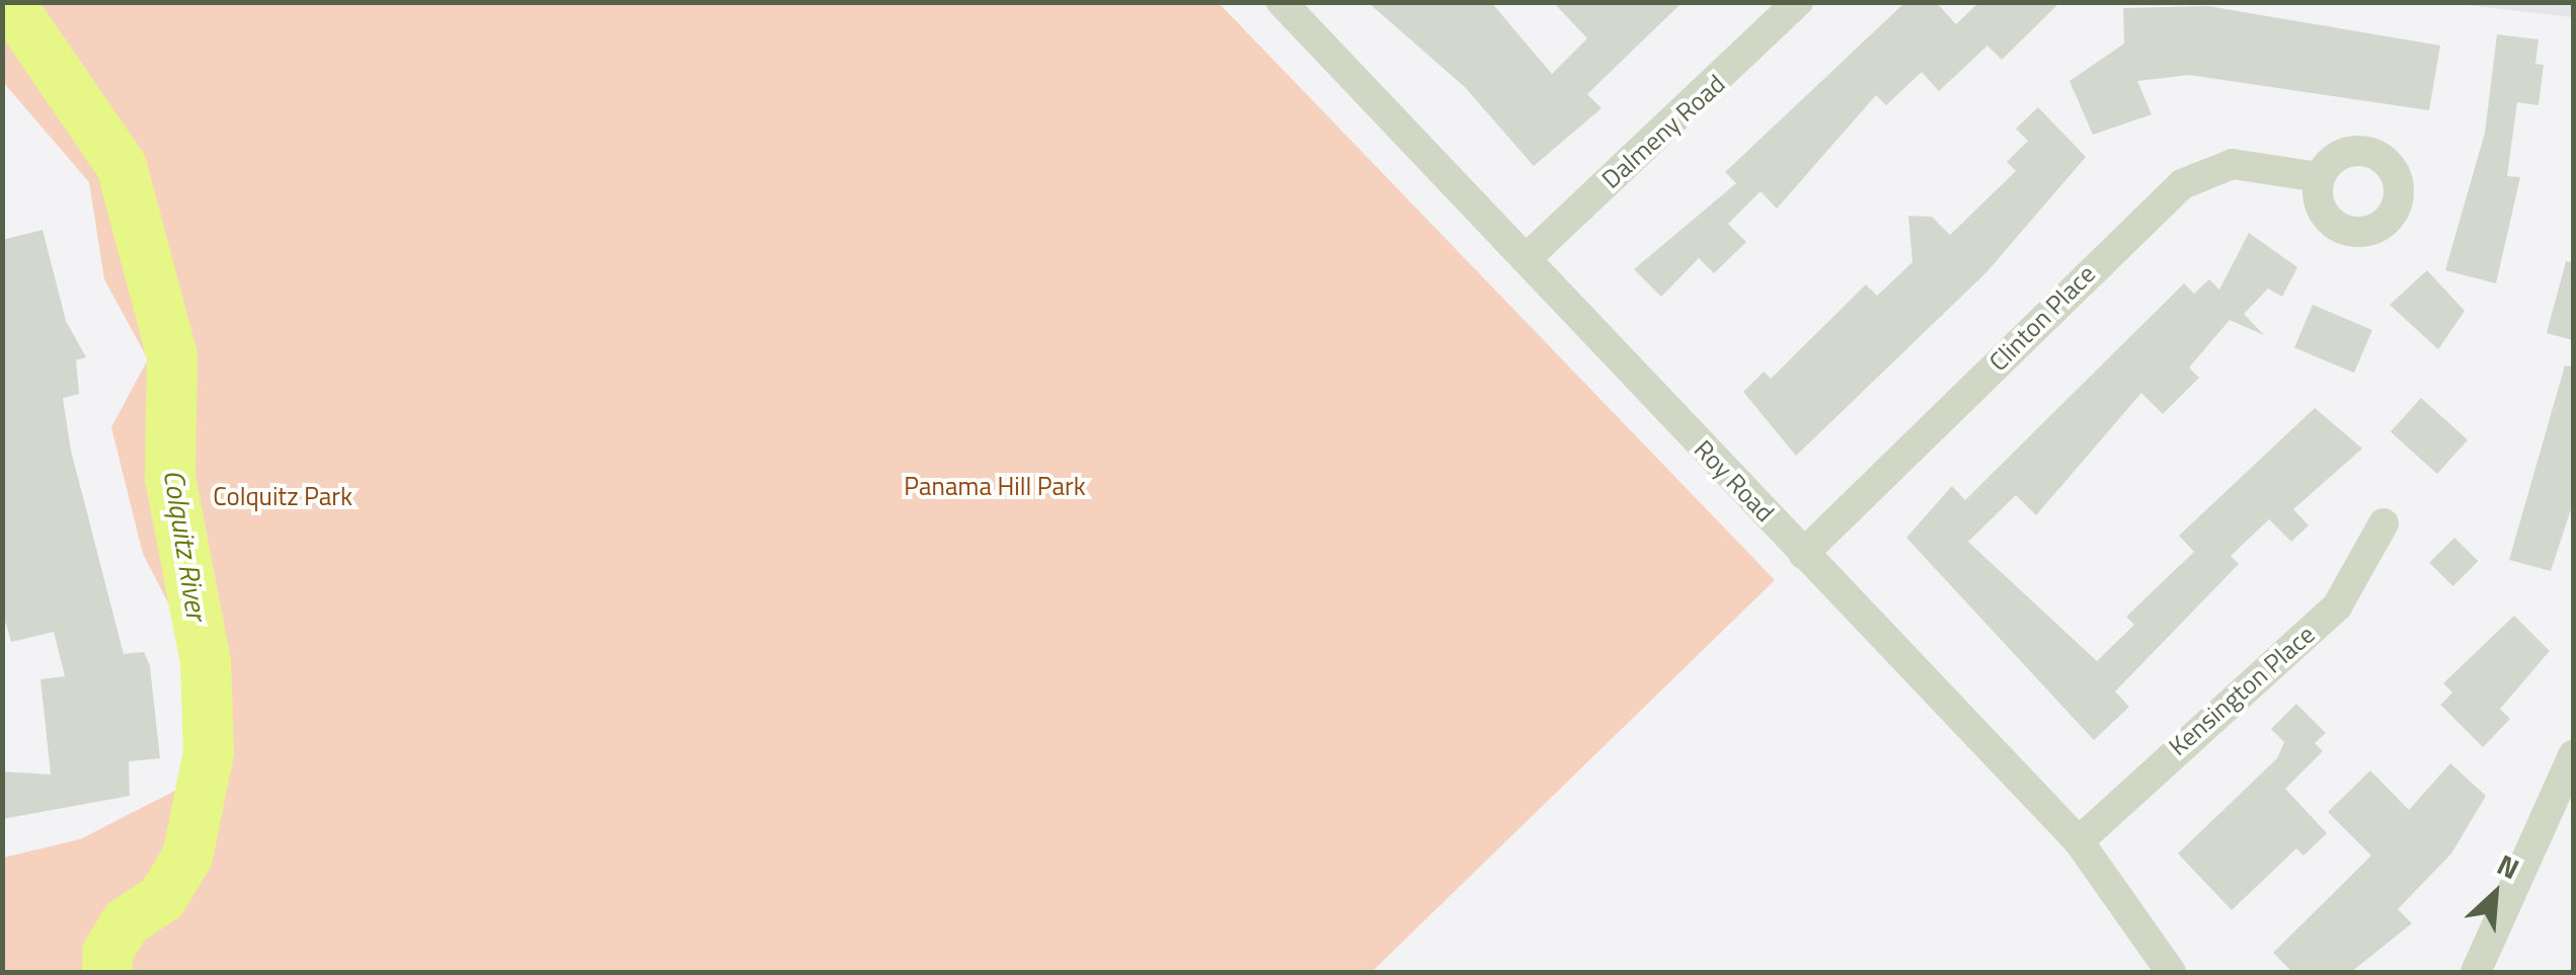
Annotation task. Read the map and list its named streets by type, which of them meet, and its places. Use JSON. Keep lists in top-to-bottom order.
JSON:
{
  "streets": {
    "street": [
      "Dalmeny Road",
      "Clinton Place",
      "Roy Road",
      "Kensington Place"
    ]
  },
  "crossings": [
    ["Dalmeny Road", "Roy Road"],
    ["Clinton Place", "Roy Road"],
    ["Roy Road", "Kensington Place"]
  ],
  "water": ["Colquitz River"],
  "parks": ["Panama Hill Park", "Colquitz Park"],
  "north": "top right"
}
